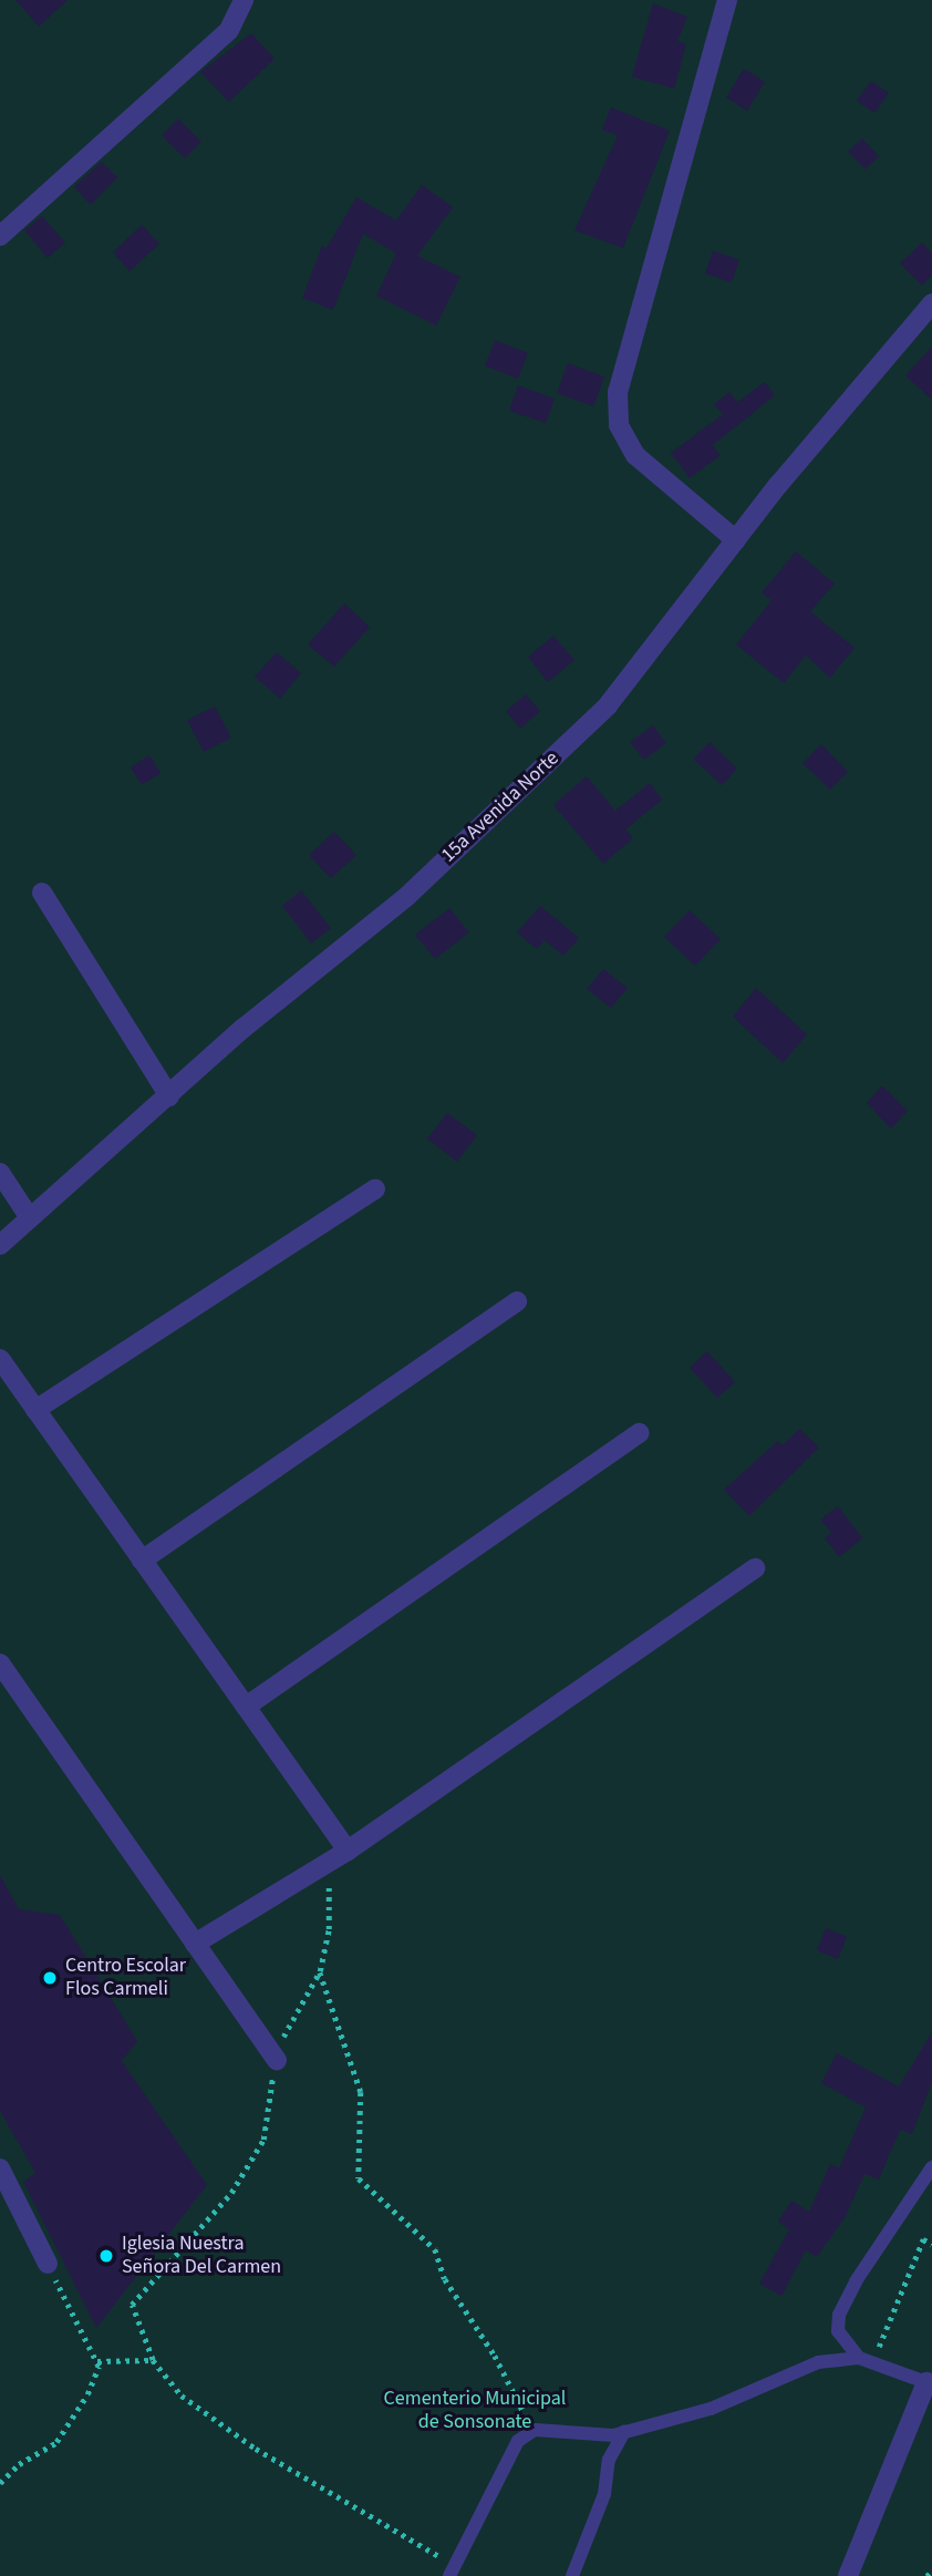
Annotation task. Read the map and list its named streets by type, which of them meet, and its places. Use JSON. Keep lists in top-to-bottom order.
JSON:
{
  "streets": {
    "street": ["15a Avenida Norte"]
  },
  "parks": ["Cementerio Municipal de Sonsonate"],
  "places": ["Centro Escolar Flos Carmeli", "Iglesia Nuestra Señora Del Carmen"]
}
